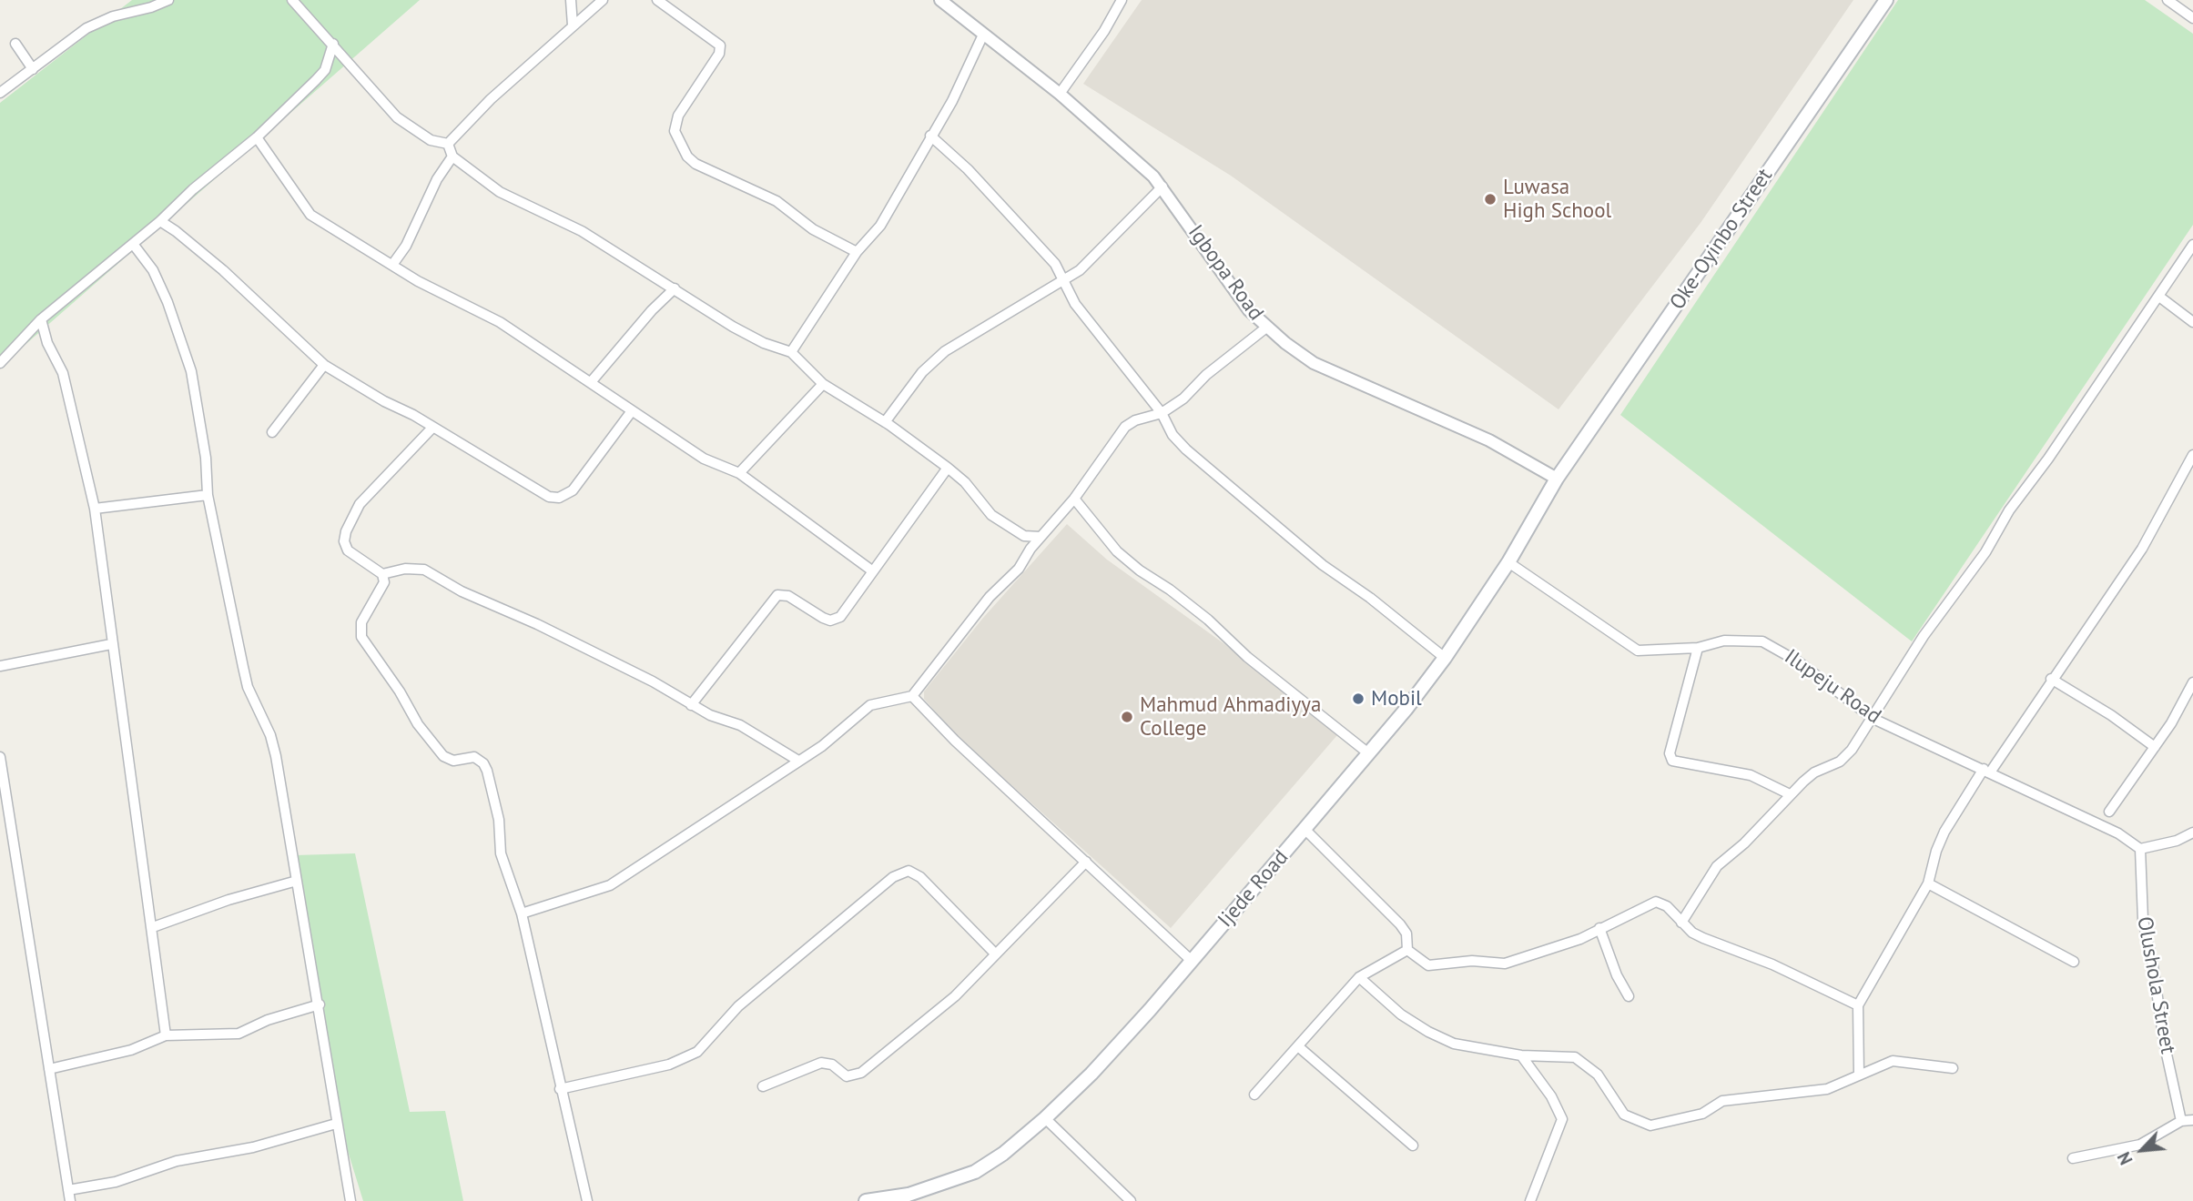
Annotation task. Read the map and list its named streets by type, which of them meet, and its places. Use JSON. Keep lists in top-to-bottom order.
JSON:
{
  "streets": {
    "main road": ["Oke-Oyinbo Street", "Ijede Road"],
    "street": ["Igbopa Road", "Ilupeju Road", "Olushola Street"]
  },
  "crossings": [
    ["Oke-Oyinbo Street", "Igbopa Road"],
    ["Oke-Oyinbo Street", "Ijede Road"],
    ["Igbopa Road", "Ijede Road"],
    ["Ilupeju Road", "Ijede Road"],
    ["Ilupeju Road", "Olushola Street"]
  ],
  "places": ["Luwasa High School", "Mobil", "Mahmud Ahmadiyya College"],
  "north": "bottom left"
}
